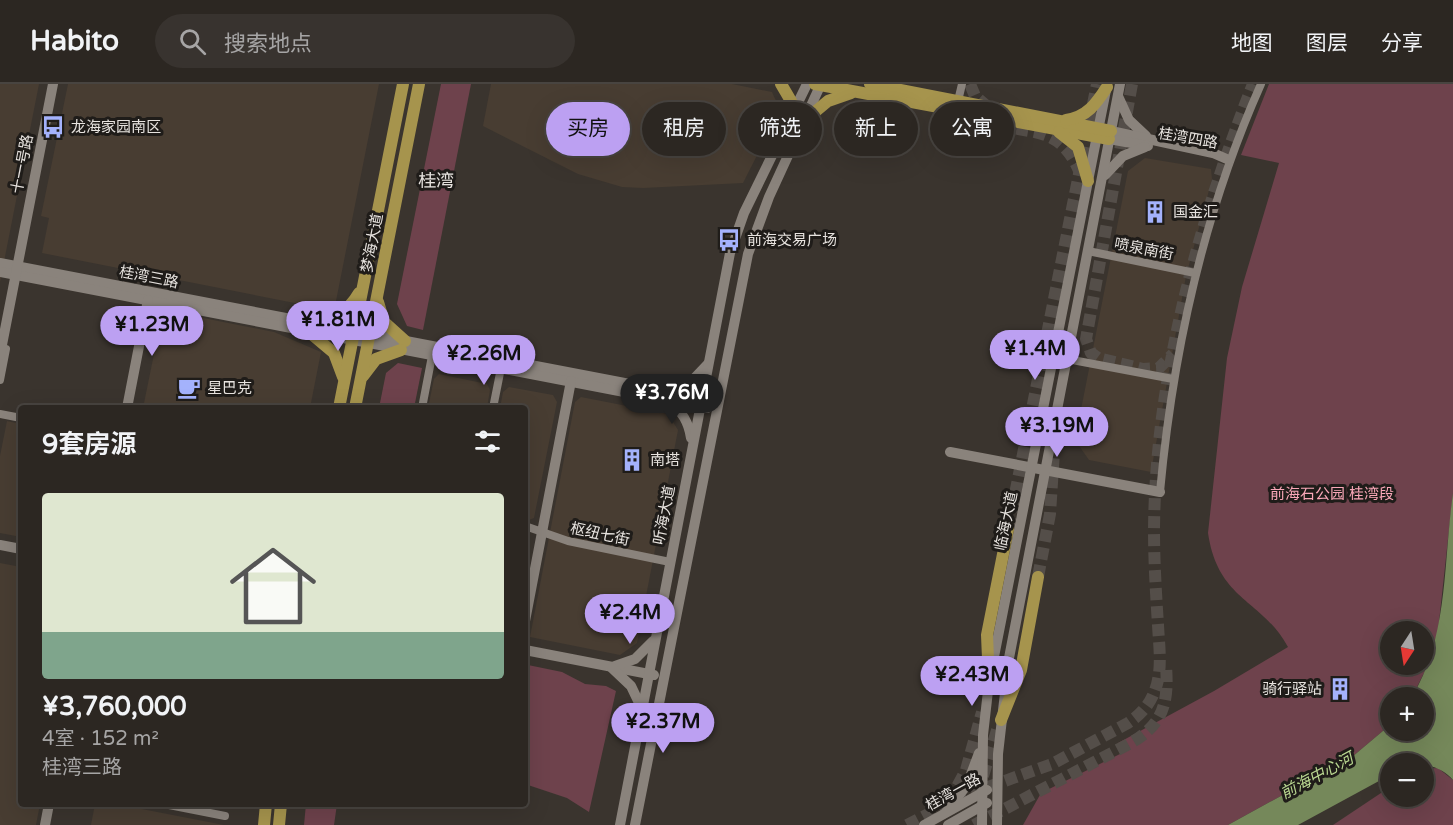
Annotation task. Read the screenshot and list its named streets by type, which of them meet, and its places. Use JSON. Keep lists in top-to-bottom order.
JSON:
{
  "streets": {
    "main road": [
      "桂湾四路",
      "十一号路",
      "梦海大道",
      "桂湾三路",
      "听海大道",
      "临海大道",
      "桂湾一路"
    ],
    "street": ["喷泉南街", "枢纽七街"]
  },
  "crossings": [
    ["桂湾四路", "听海大道"],
    ["桂湾四路", "临海大道"],
    ["十一号路", "桂湾三路"],
    ["梦海大道", "桂湾三路"],
    ["喷泉南街", "临海大道"],
    ["桂湾三路", "听海大道"],
    ["听海大道", "枢纽七街"],
    ["临海大道", "桂湾一路"]
  ],
  "districts": ["桂湾"],
  "water": ["前海中心河"],
  "parks": ["前海石公园 桂湾段"],
  "places": {
    "bus stop": ["龙海家园南区", "前海交易广场"],
    "building": ["国金汇", "南塔", "骑行驿站"],
    "cafe": ["星巴克"]
  },
  "north": "bottom",
  "page": {
    "header": "Habito",
    "search": "搜索地点",
    "nav": ["地图", "图层", "分享"],
    "chip": [
      "买房",
      "租房",
      "筛选",
      "新上",
      "公寓"
    ],
    "price": [
      "¥1.81M",
      "¥1.23M",
      "¥1.4M",
      "¥2.26M",
      "¥3.76M",
      "¥3.19M",
      "¥2.4M",
      "¥2.43M",
      "¥2.37M"
    ],
    "heading": "9套房源",
    "list": [
      {
        "name": "¥3,760,000",
        "note": "4室 · 152 m² · 桂湾三路"
      }
    ],
    "map_buttons": ["+", "−"]
  }
}
